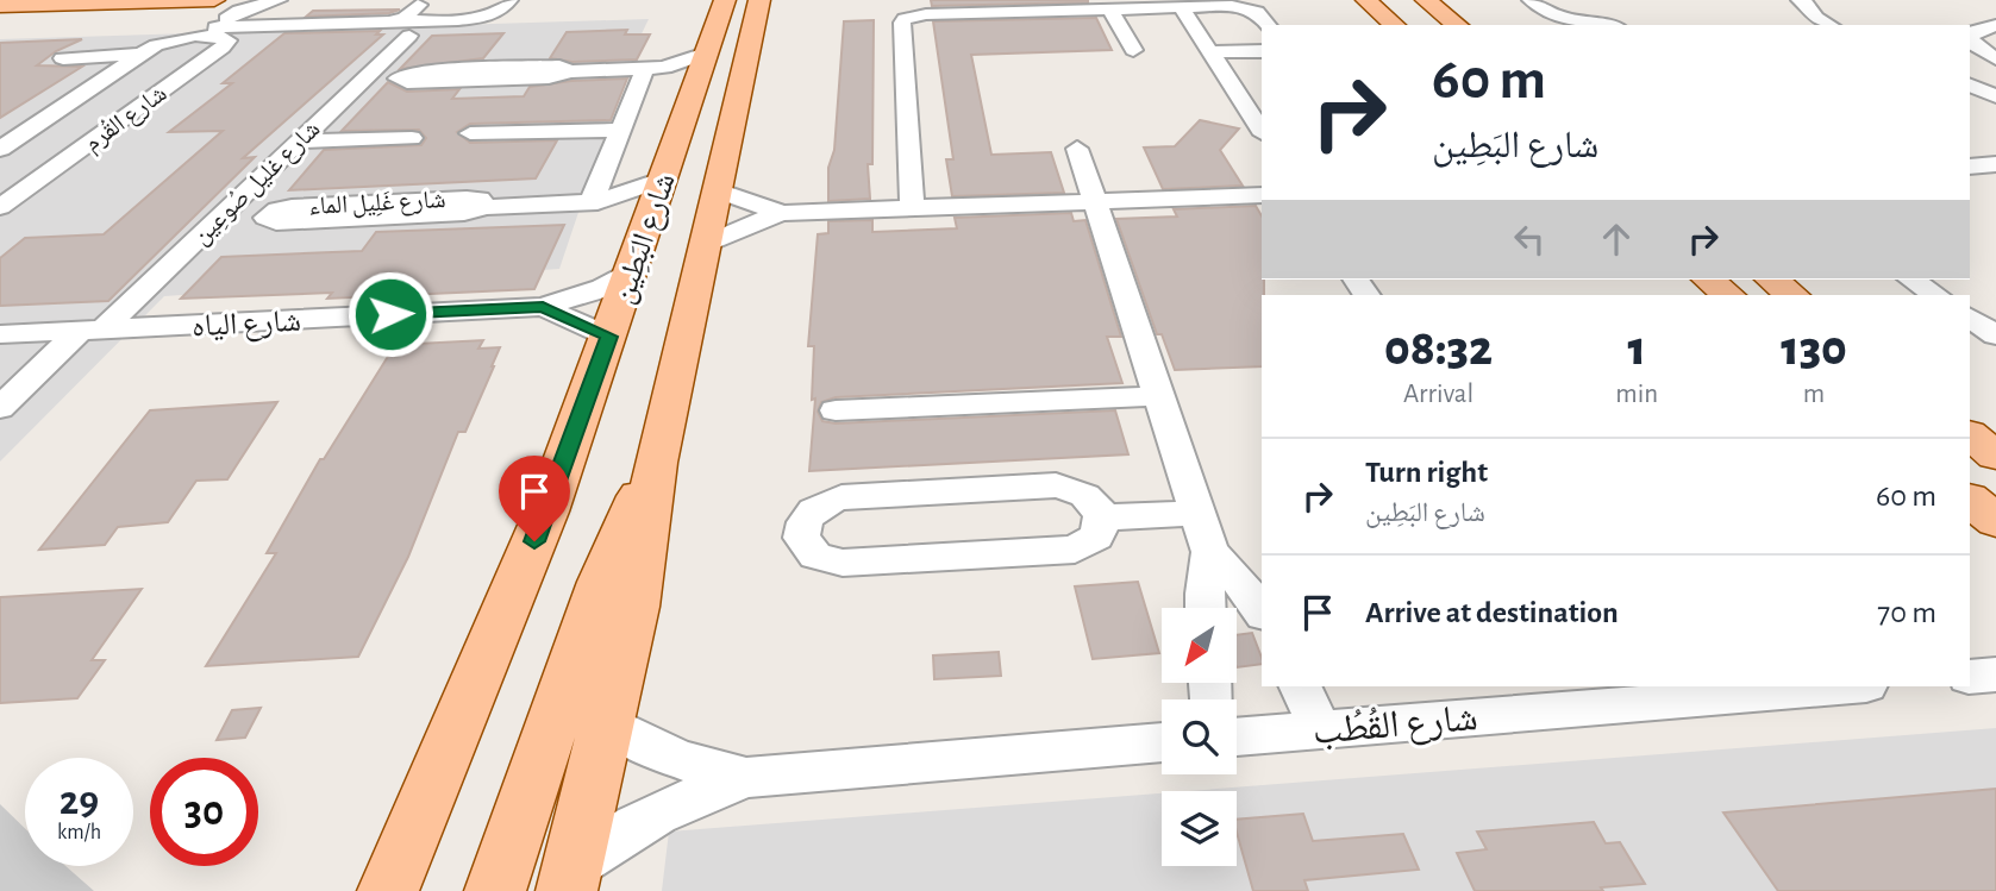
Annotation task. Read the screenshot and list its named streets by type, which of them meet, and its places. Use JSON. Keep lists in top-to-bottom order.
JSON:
{
  "streets": {
    "main road": ["شارع البَطِين"],
    "street": [
      "شارع القُرم",
      "شارع غليل صُوعِين",
      "شارع غَلِيل الماء",
      "شارع الياه",
      "شارع القُطُب"
    ]
  },
  "crossings": [
    ["شارع غليل صُوعِين", "شارع غَلِيل الماء"],
    ["شارع غليل صُوعِين", "شارع الياه"],
    ["شارع غَلِيل الماء", "شارع البَطِين"],
    ["شارع البَطِين", "شارع الياه"]
  ],
  "north": "bottom left",
  "page": {
    "turn": ["60 m", "شارع البَطِين"],
    "eta": [
      "08:32",
      "Arrival",
      "1",
      "min",
      "130",
      "m"
    ],
    "list": [
      {
        "name": "Turn right",
        "note": "شارع البَطِين",
        "value": "60 m"
      },
      {
        "name": "Arrive at destination",
        "value": "70 m"
      }
    ],
    "speed": "29 km/h",
    "limit": "30"
  }
}
